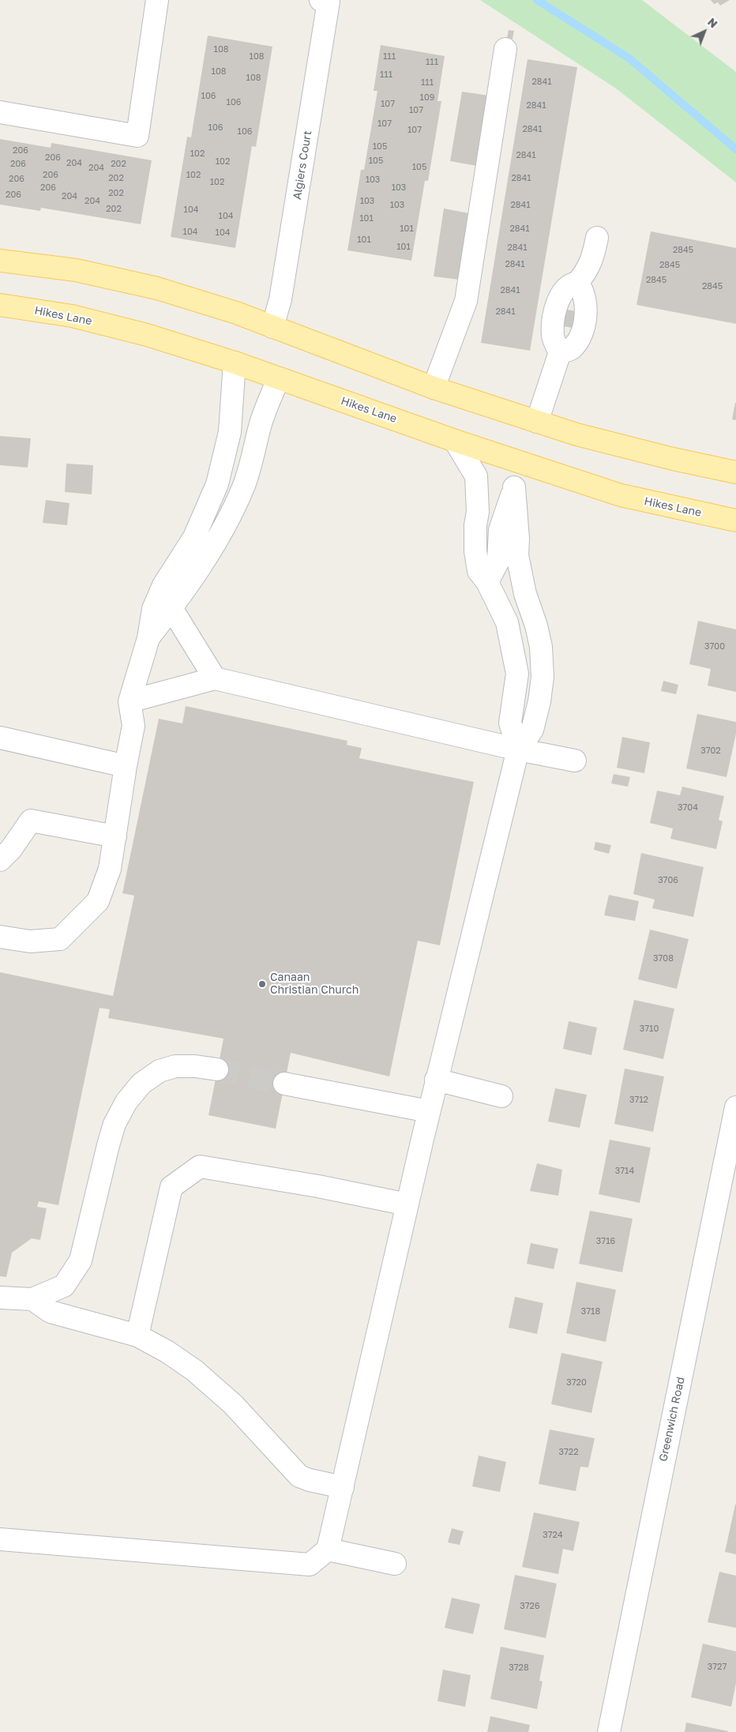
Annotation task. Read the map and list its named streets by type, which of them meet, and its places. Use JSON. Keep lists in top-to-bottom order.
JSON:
{
  "streets": {
    "main road": ["Hikes Lane"],
    "street": ["Algiers Court", "Greenwich Road"]
  },
  "places": ["Canaan Christian Church"],
  "house_numbers": [
    "108",
    "108",
    "111",
    "111",
    "108",
    "111",
    "108",
    "2841",
    "111",
    "106",
    "109",
    "106",
    "107",
    "2841",
    "107",
    "107",
    "106",
    "2841",
    "107",
    "106",
    "105",
    "206",
    "102",
    "2841",
    "206",
    "105",
    "102",
    "204",
    "206",
    "202",
    "105",
    "204",
    "206",
    "102",
    "202",
    "2841",
    "206",
    "103",
    "102",
    "206",
    "103",
    "202",
    "206",
    "204",
    "204",
    "103",
    "103",
    "2841",
    "202",
    "104",
    "104",
    "101",
    "101",
    "2841",
    "104",
    "104",
    "101",
    "101",
    "2841",
    "2845",
    "2841",
    "2845",
    "2845",
    "2845",
    "2841",
    "2841",
    "3700",
    "3702",
    "3704",
    "3706",
    "3708",
    "3710",
    "3712",
    "3714",
    "3716",
    "3718",
    "3720",
    "3722",
    "3724",
    "3726",
    "3727",
    "3728"
  ],
  "north": "top right"
}
